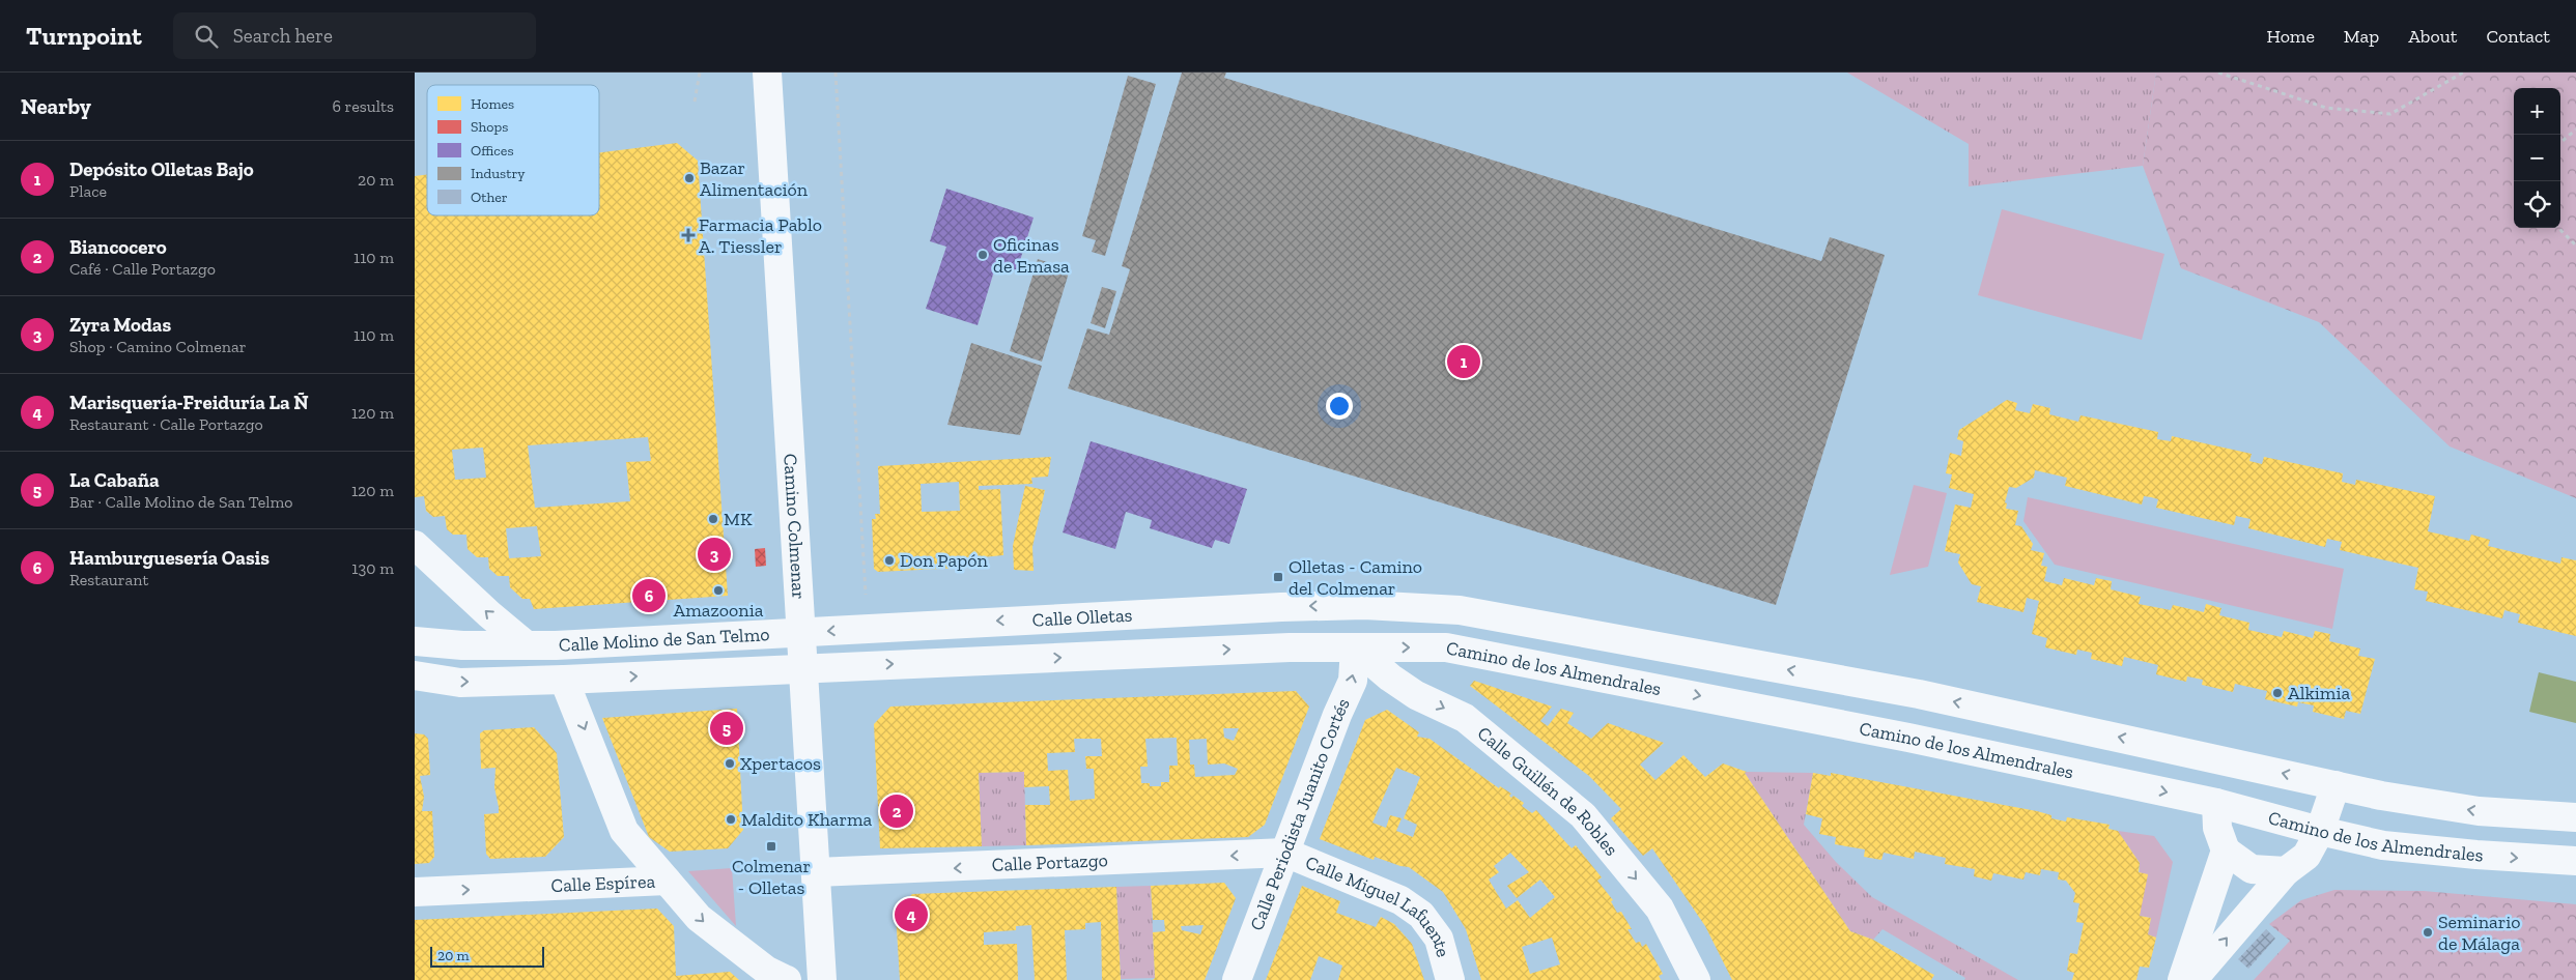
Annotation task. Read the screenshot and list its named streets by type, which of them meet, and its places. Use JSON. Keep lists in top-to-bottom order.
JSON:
{
  "streets": {
    "main road": [
      "Camino Colmenar",
      "Calle Olletas",
      "Calle Molino de San Telmo",
      "Camino de los Almendrales",
      "Calle Guillén de Robles",
      "Calle Periodista Juanito Cortés",
      "Calle Portazgo",
      "Calle Espírea",
      "Calle Miguel Lafuente"
    ]
  },
  "crossings": [
    ["Camino Colmenar", "Calle Olletas"],
    ["Camino Colmenar", "Calle Molino de San Telmo"],
    ["Camino Colmenar", "Calle Portazgo"],
    ["Calle Olletas", "Calle Molino de San Telmo"],
    ["Calle Molino de San Telmo", "Calle Espírea"],
    ["Camino de los Almendrales", "Calle Guillén de Robles"],
    ["Camino de los Almendrales", "Calle Periodista Juanito Cortés"],
    ["Calle Guillén de Robles", "Calle Periodista Juanito Cortés"],
    ["Calle Periodista Juanito Cortés", "Calle Portazgo"],
    ["Calle Periodista Juanito Cortés", "Calle Miguel Lafuente"],
    ["Calle Portazgo", "Calle Miguel Lafuente"]
  ],
  "one_way": [
    "Camino de los Almendrales",
    "Calle Guillén de Robles",
    "Calle Periodista Juanito Cortés",
    "Calle Espírea"
  ],
  "places": {
    "other": [
      "Bazar Alimentación",
      "Oficinas de Emasa",
      "MK",
      "Don Papón",
      "Amazoonia",
      "Alkimia",
      "Xpertacos",
      "Maldito Kharma",
      "Seminario de Málaga"
    ],
    "health": ["Farmacia Pablo A. Tiessler"],
    "transit": ["Olletas - Camino del Colmenar", "Colmenar - Olletas"]
  },
  "legend": [
    "Homes",
    "Shops",
    "Offices",
    "Industry",
    "Other"
  ],
  "scale_bar": "20 m",
  "page": {
    "header": "Turnpoint",
    "search": "Search here",
    "nav": [
      "Home",
      "Map",
      "About",
      "Contact"
    ],
    "heading": ["Nearby", "6 results"],
    "map_buttons": ["+", "−"],
    "list": [
      {
        "mark": "1",
        "name": "Depósito Olletas Bajo",
        "note": "Place",
        "value": "20 m"
      },
      {
        "mark": "2",
        "name": "Biancocero",
        "note": "Café · Calle Portazgo",
        "value": "110 m"
      },
      {
        "mark": "3",
        "name": "Zyra Modas",
        "note": "Shop · Camino Colmenar",
        "value": "110 m"
      },
      {
        "mark": "4",
        "name": "Marisquería-Freiduría La Ñ",
        "note": "Restaurant · Calle Portazgo",
        "value": "120 m"
      },
      {
        "mark": "5",
        "name": "La Cabaña",
        "note": "Bar · Calle Molino de San Telmo",
        "value": "120 m"
      },
      {
        "mark": "6",
        "name": "Hamburguesería Oasis",
        "note": "Restaurant",
        "value": "130 m"
      }
    ],
    "pins": [
      "1",
      "3",
      "6",
      "5",
      "2",
      "4"
    ],
    "scale": "20 m"
  }
}
